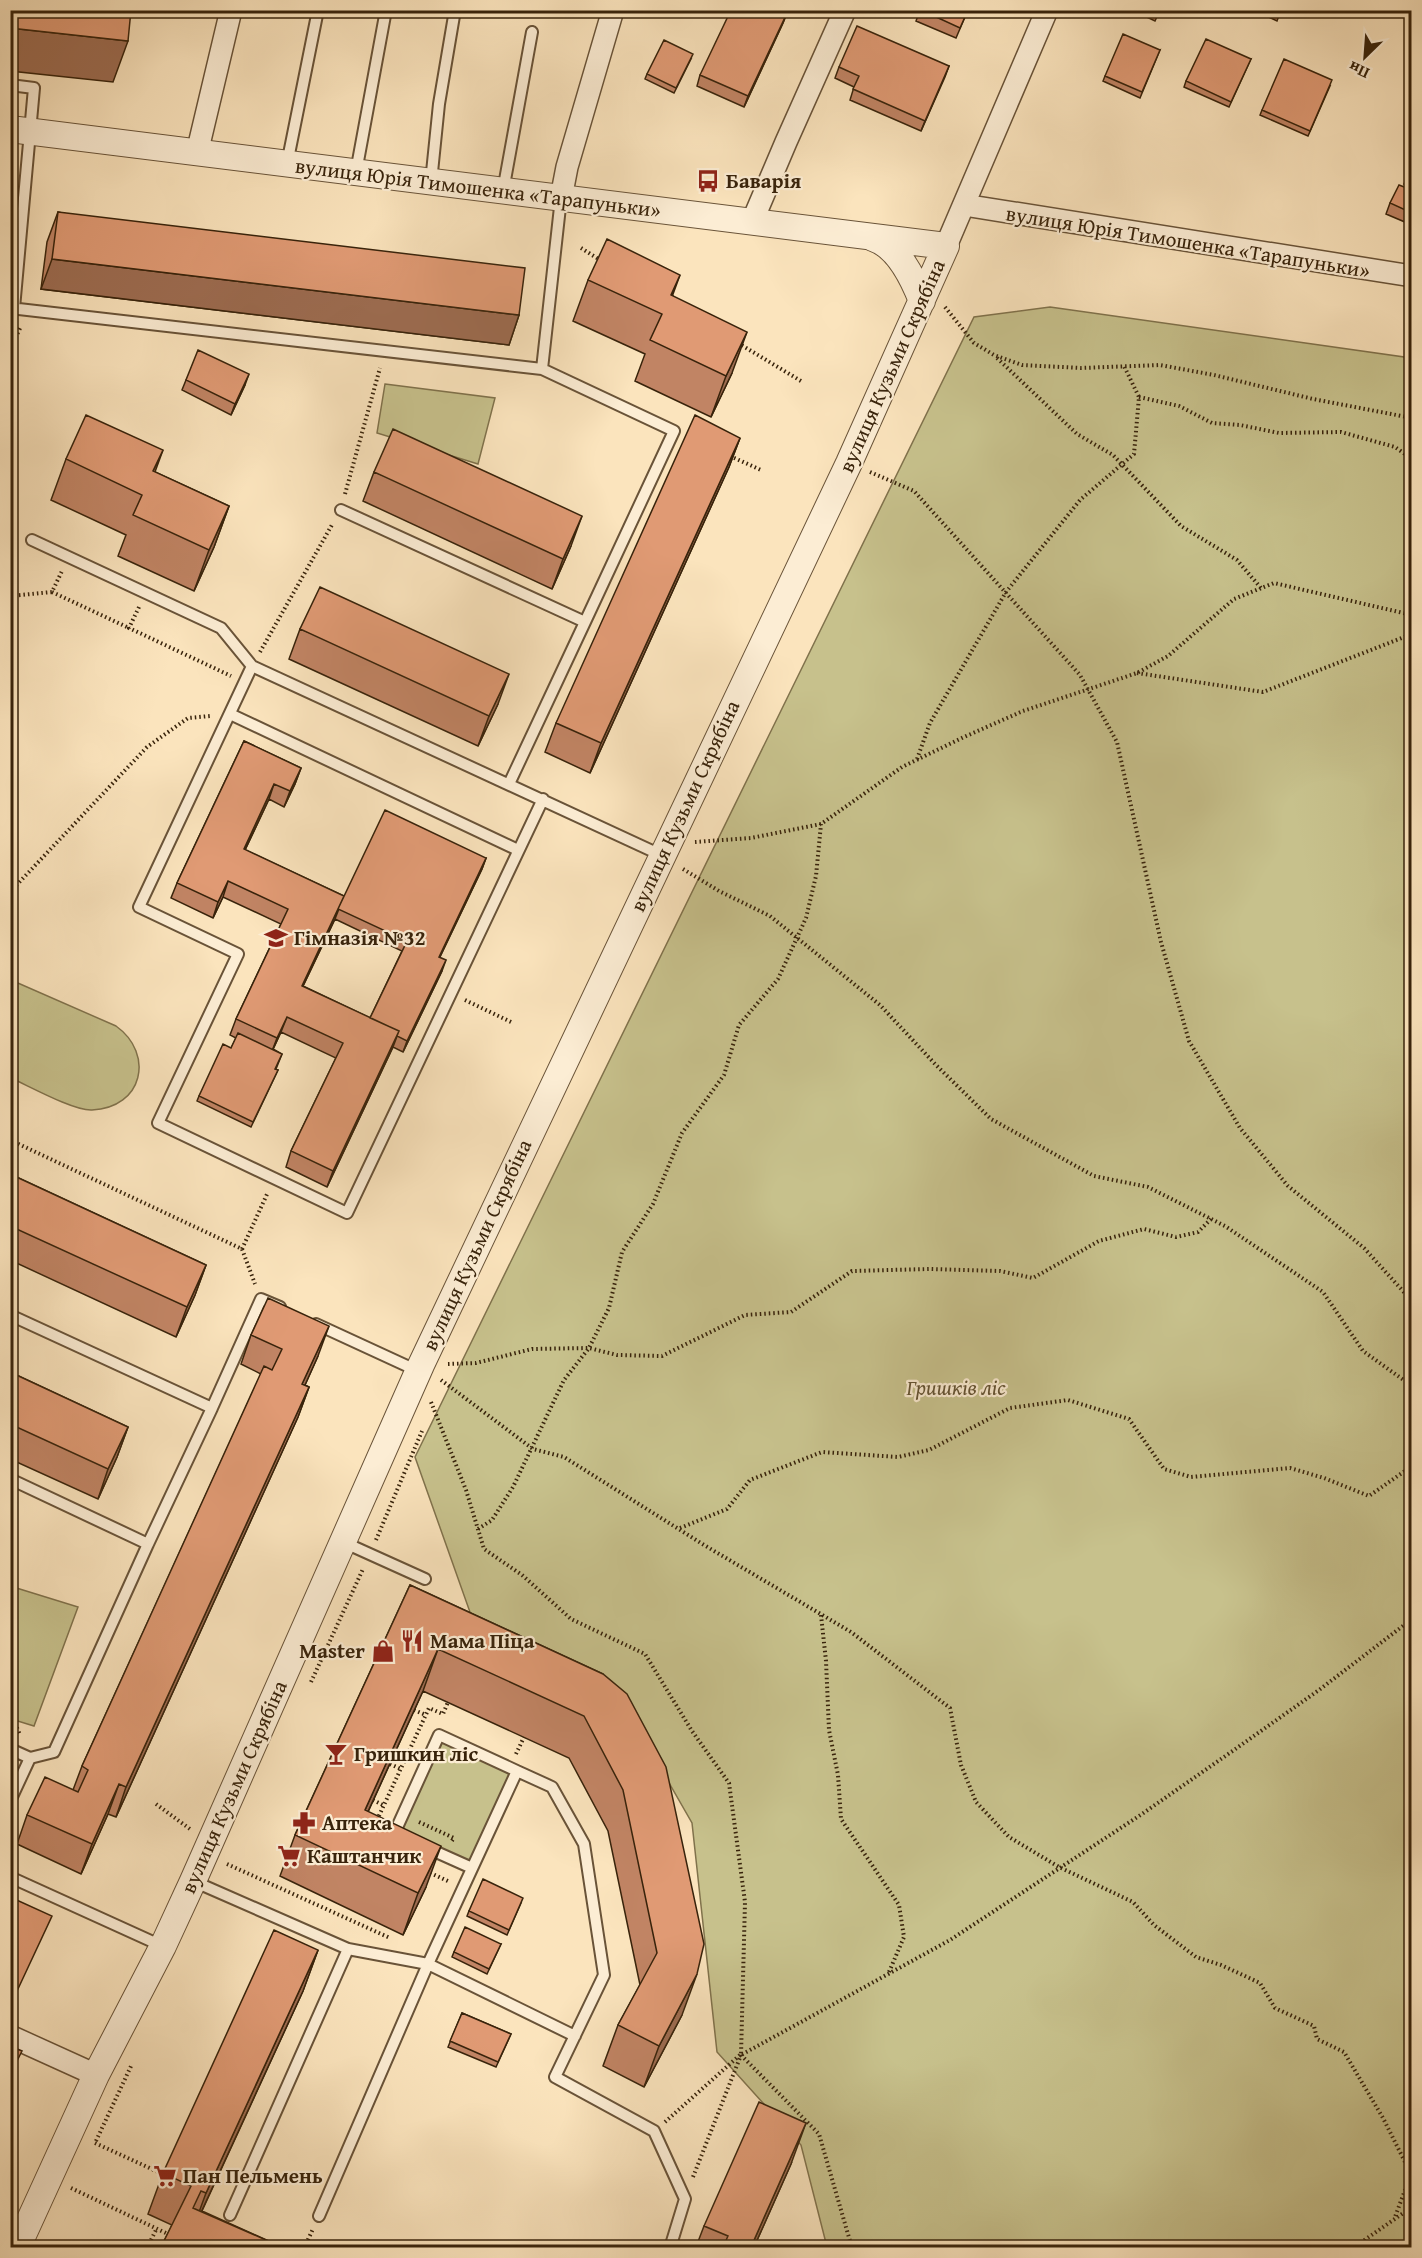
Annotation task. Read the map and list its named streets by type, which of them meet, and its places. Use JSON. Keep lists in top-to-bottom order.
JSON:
{
  "streets": {
    "street": ["вулиця Юрія Тимошенка «Тарапуньки»", "вулиця Кузьми Скрябіна"]
  },
  "crossings": [
    ["вулиця Юрія Тимошенка «Тарапуньки»", "вулиця Кузьми Скрябіна"]
  ],
  "parks": ["Гришків ліс"],
  "places": {
    "bus stop": ["Баварія"],
    "school or university": ["Гімназія №32"],
    "restaurant": ["Мама Піца"],
    "shop": ["Master"],
    "bar": ["Гришкин ліс"],
    "pharmacy": ["Аптека"],
    "supermarket": ["Каштанчик", "Пан Пельмень"]
  },
  "north": "bottom left"
}
